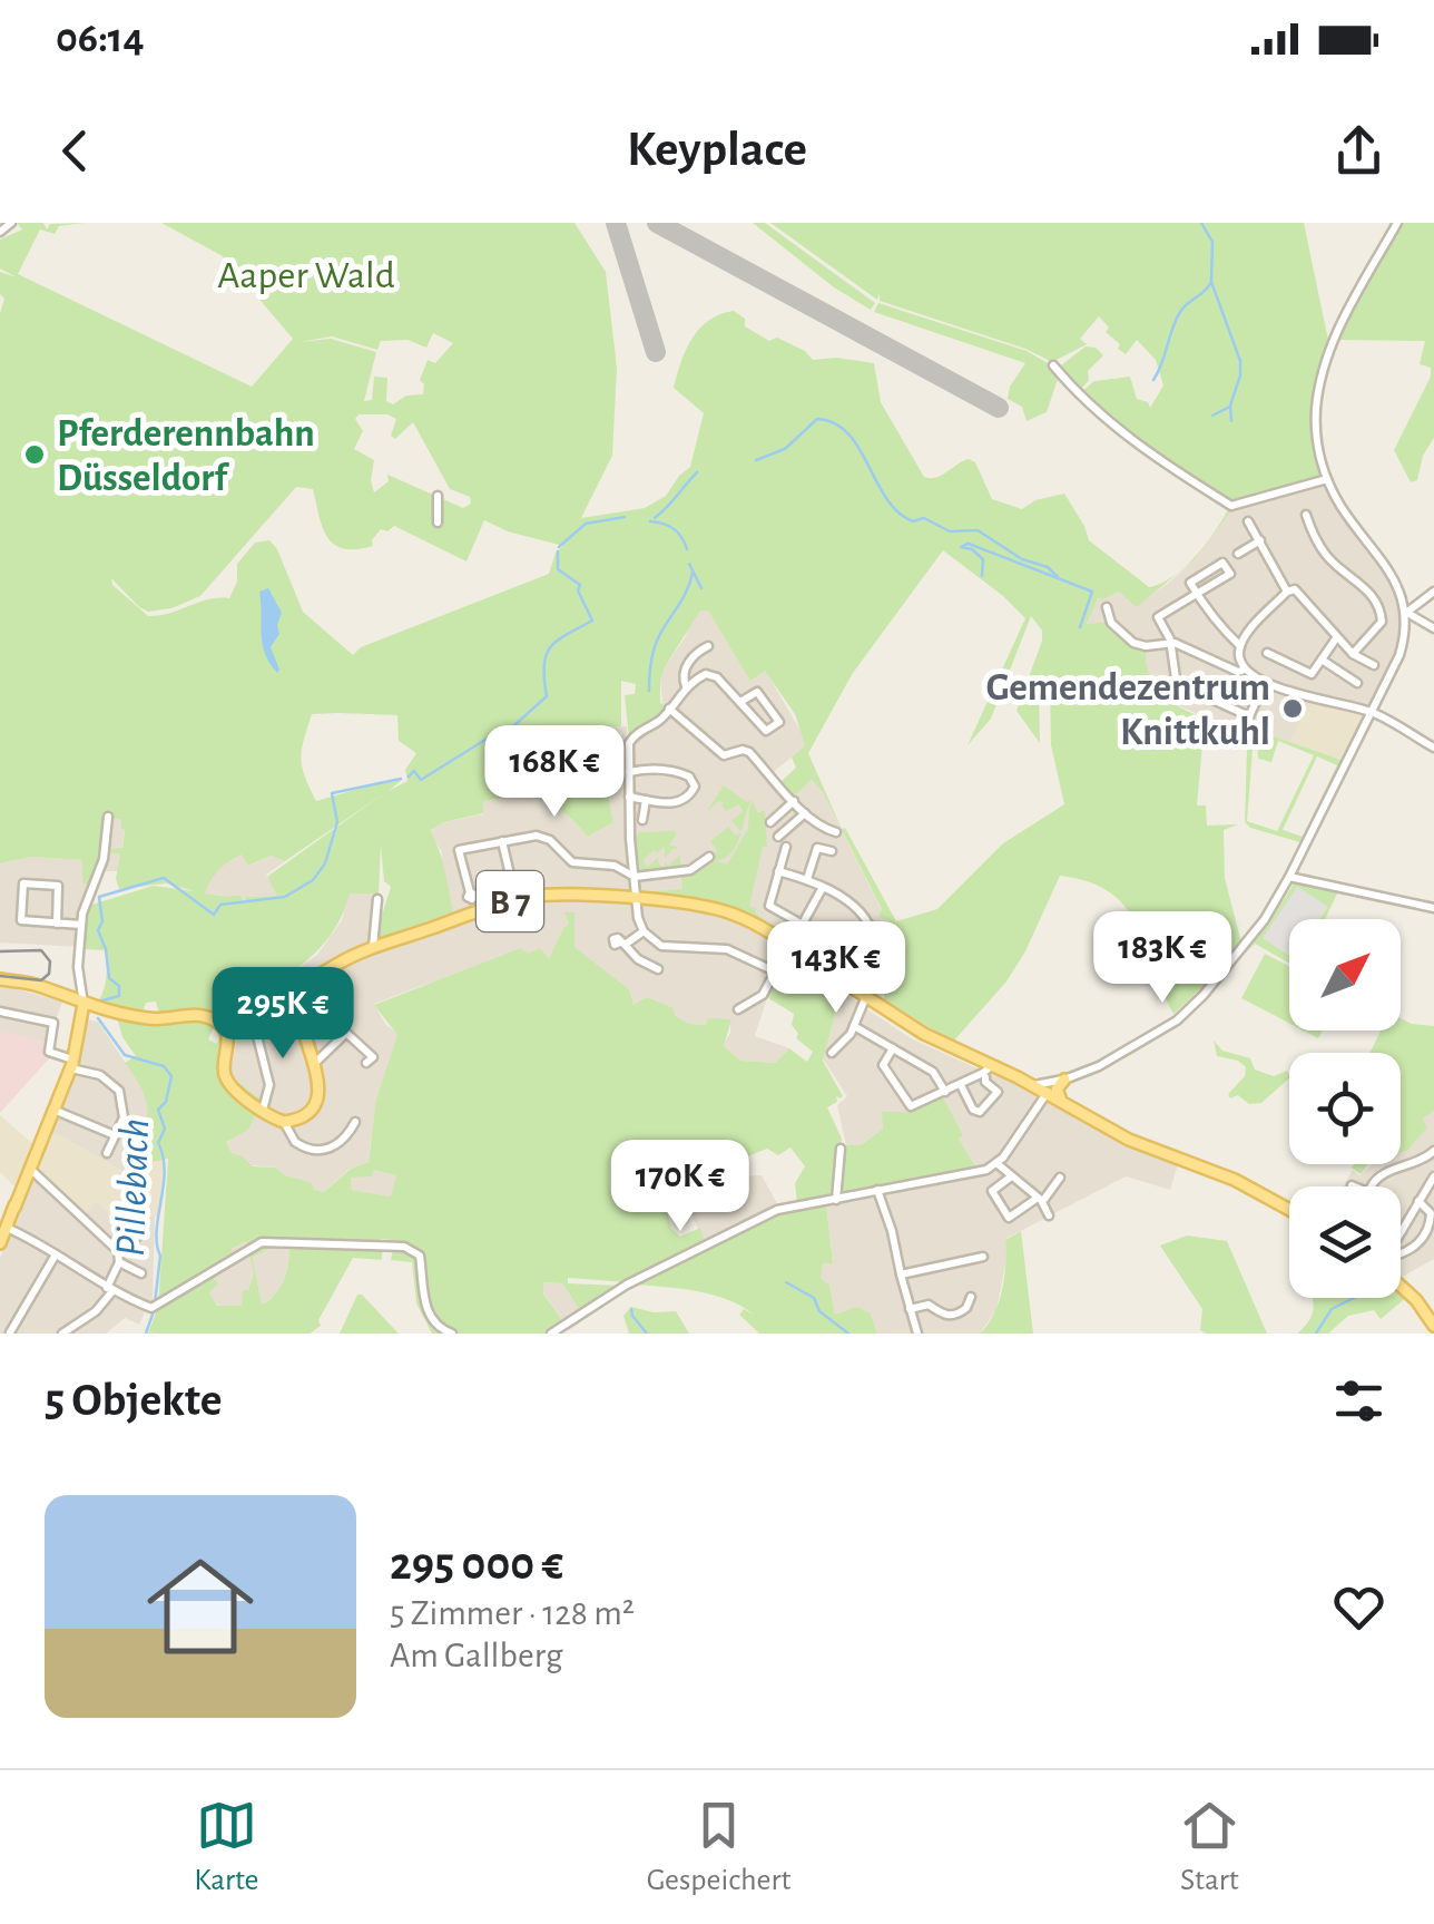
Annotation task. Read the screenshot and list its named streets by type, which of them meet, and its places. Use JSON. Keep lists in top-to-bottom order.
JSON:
{
  "streets": {
    "main road": ["B 7"]
  },
  "water": ["Pillebach"],
  "parks": ["Aaper Wald"],
  "places": ["Pferderennbahn Düsseldorf", "Gemendezentrum Knittkuhl"],
  "north": "top right",
  "page": {
    "status": "06:14",
    "header": "Keyplace",
    "price": [
      "168K €",
      "183K €",
      "143K €",
      "295K €",
      "170K €"
    ],
    "heading": "5 Objekte",
    "list": [
      {
        "name": "295 000 €",
        "note": "5 Zimmer · 128 m² · Am Gallberg"
      }
    ],
    "tabs": ["Karte", "Gespeichert", "Start"]
  }
}
